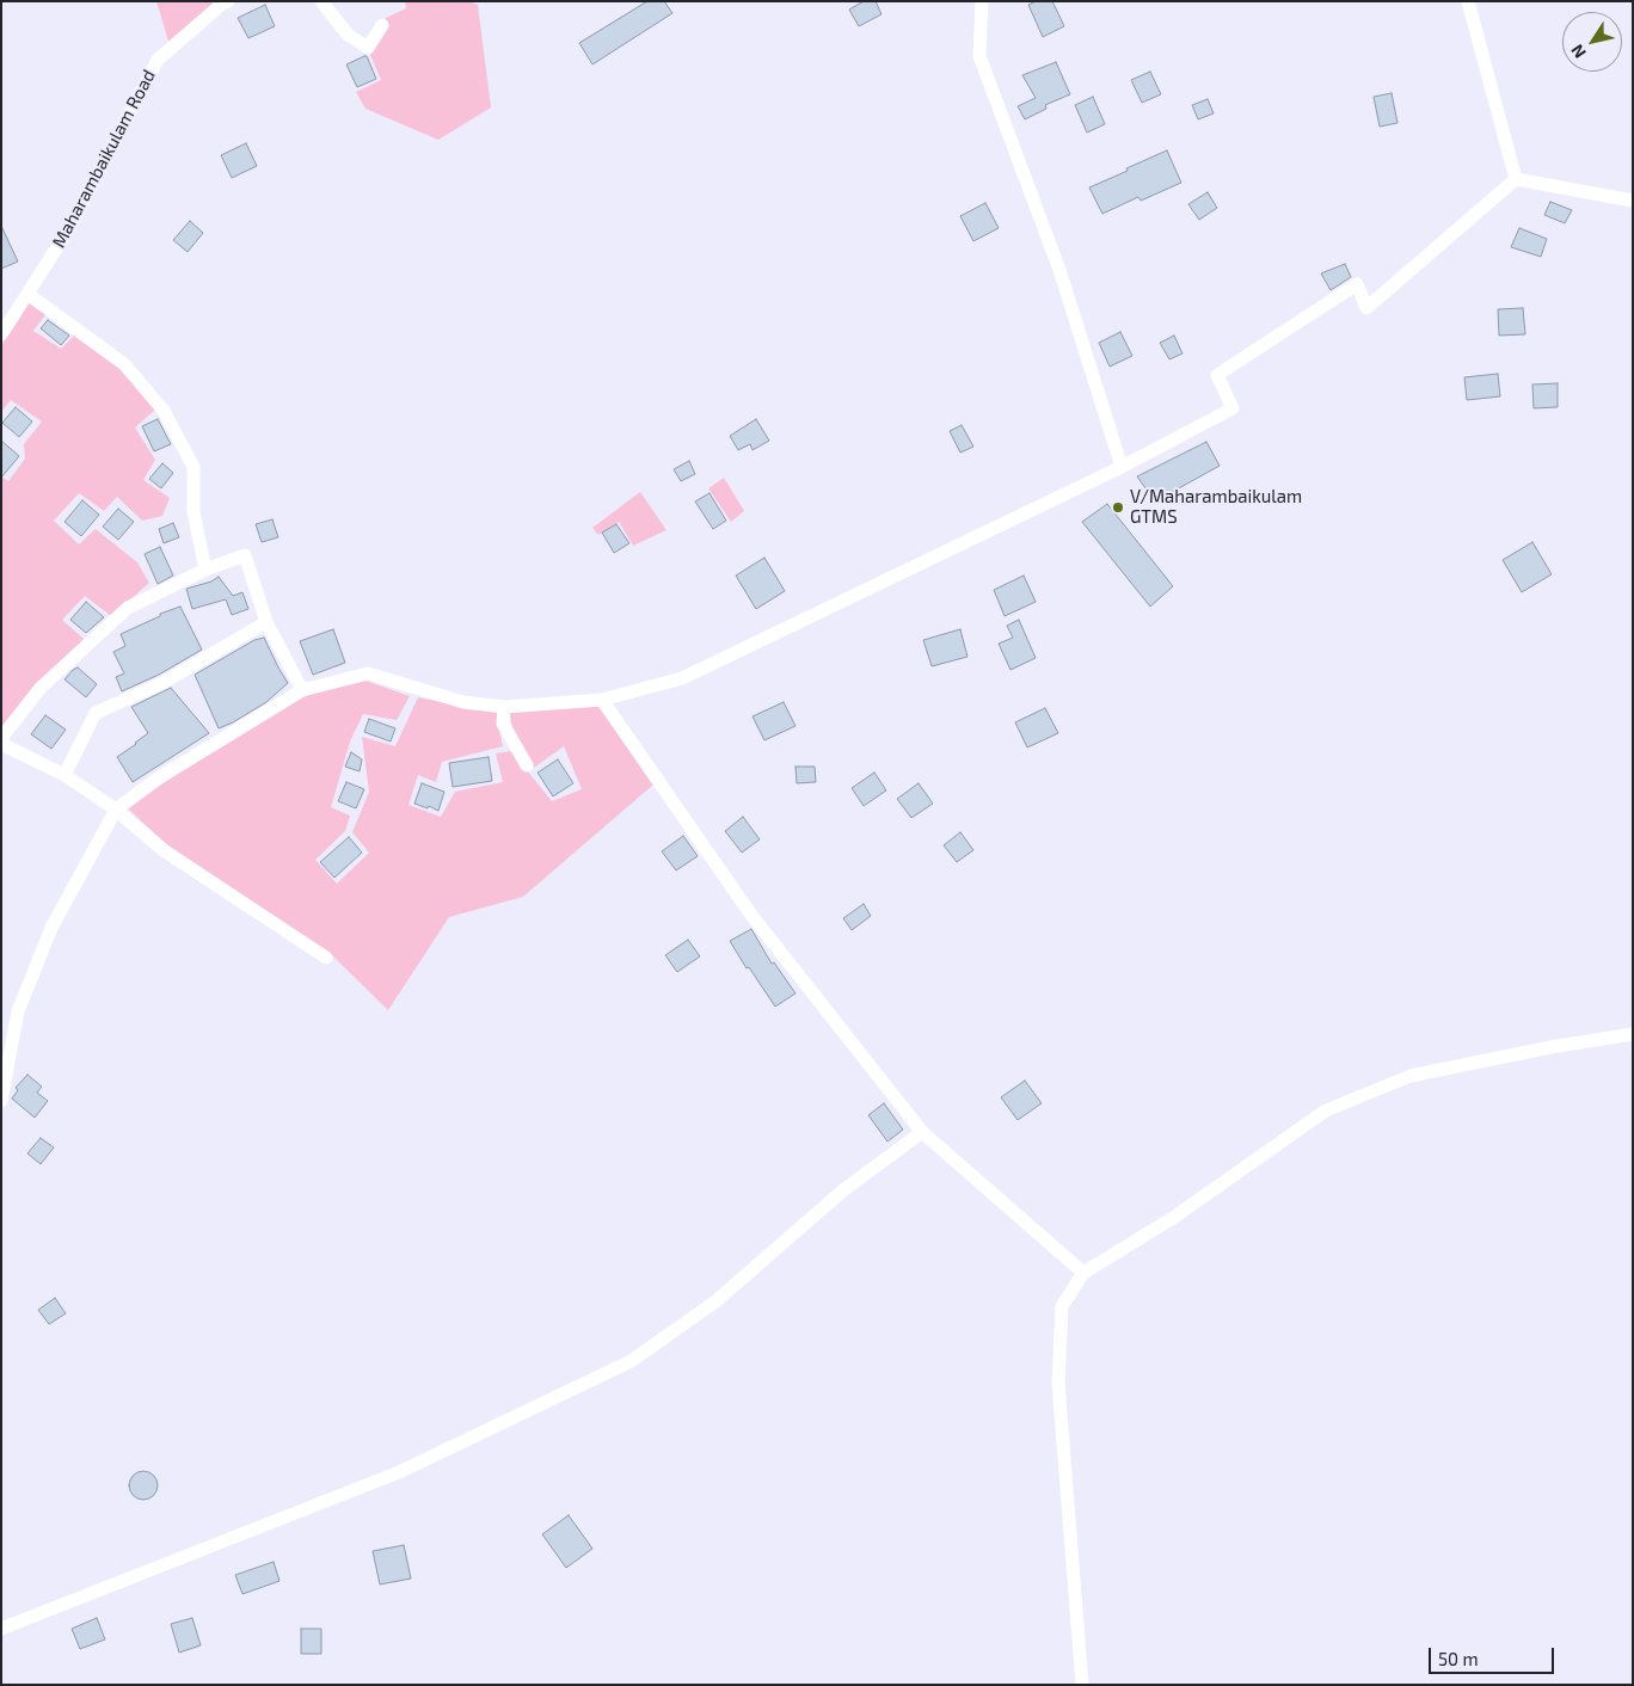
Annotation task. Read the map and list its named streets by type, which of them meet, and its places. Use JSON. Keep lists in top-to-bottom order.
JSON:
{
  "streets": {
    "street": ["Maharambaikulam Road"]
  },
  "places": ["V/Maharambaikulam GTMS"],
  "scale_bar": "50 m",
  "north": "bottom left"
}
